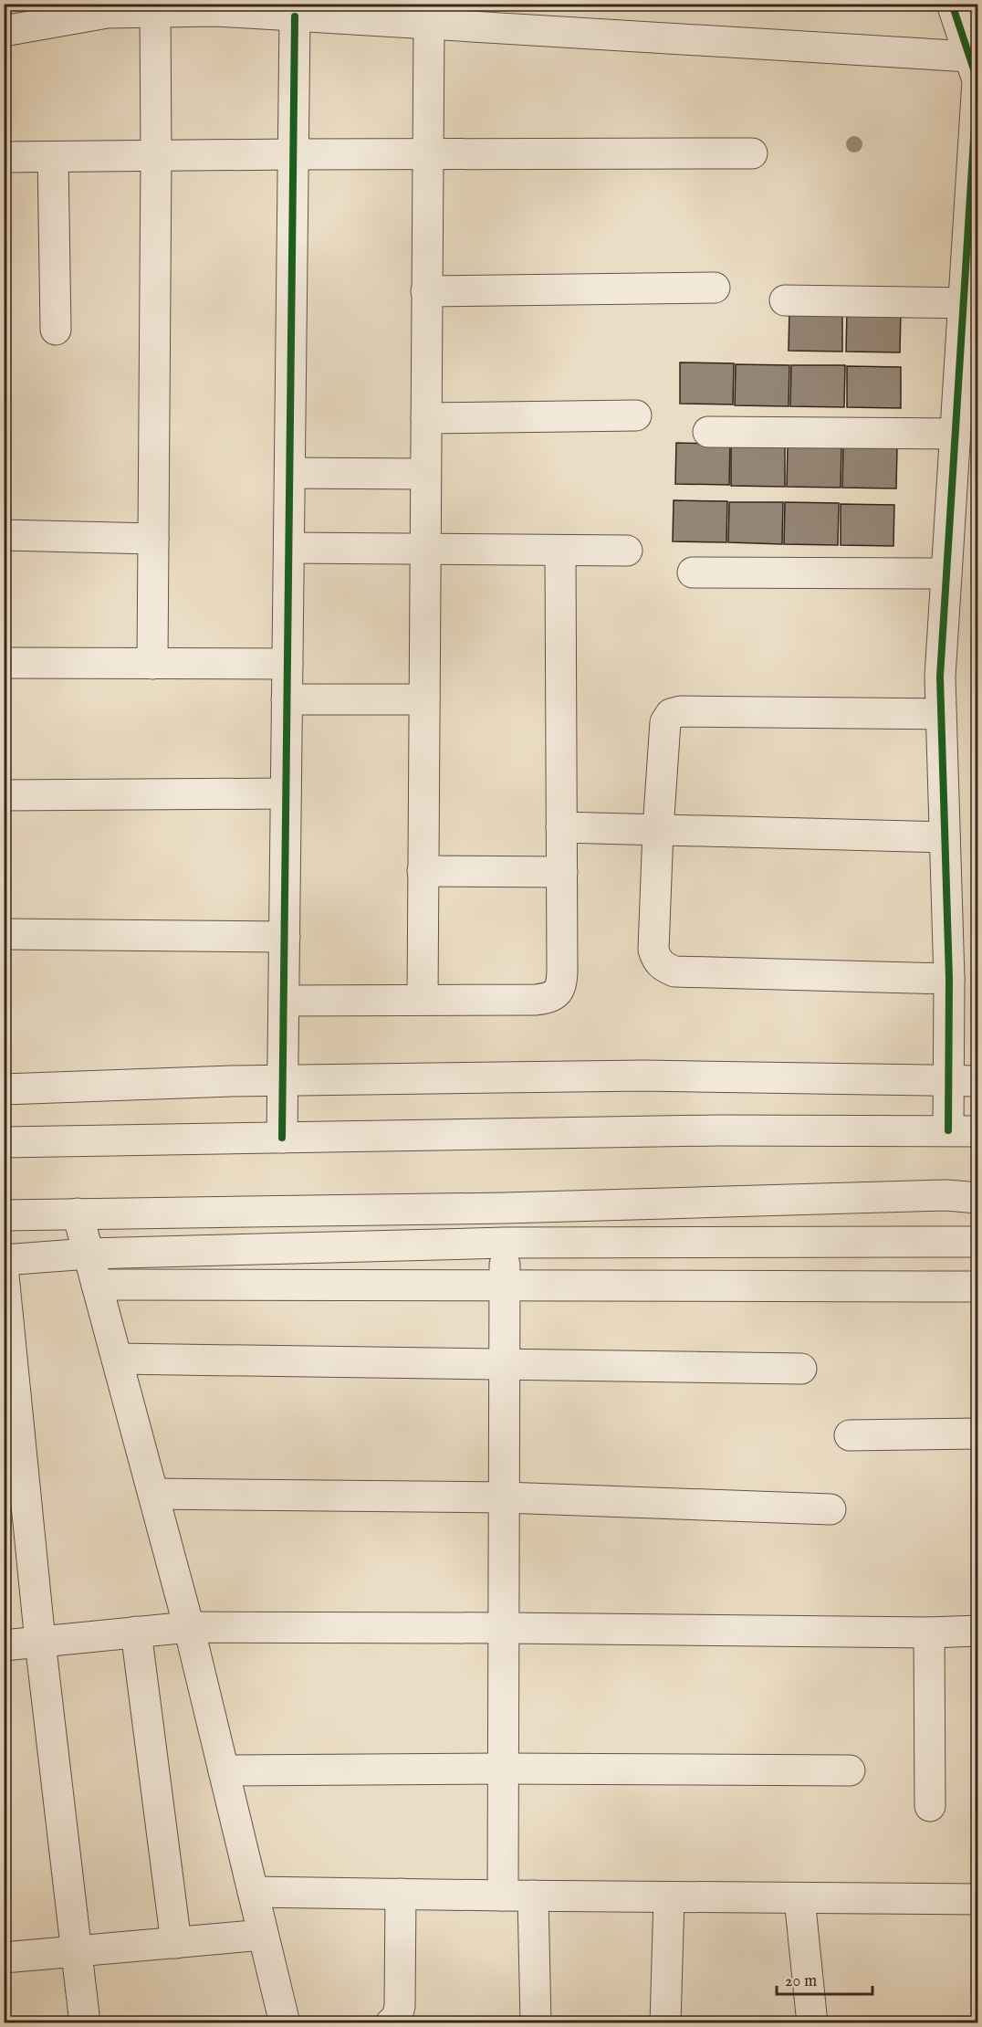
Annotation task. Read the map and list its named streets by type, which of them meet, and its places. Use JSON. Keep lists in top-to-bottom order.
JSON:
{
  "scale_bar": "20 m"
}
